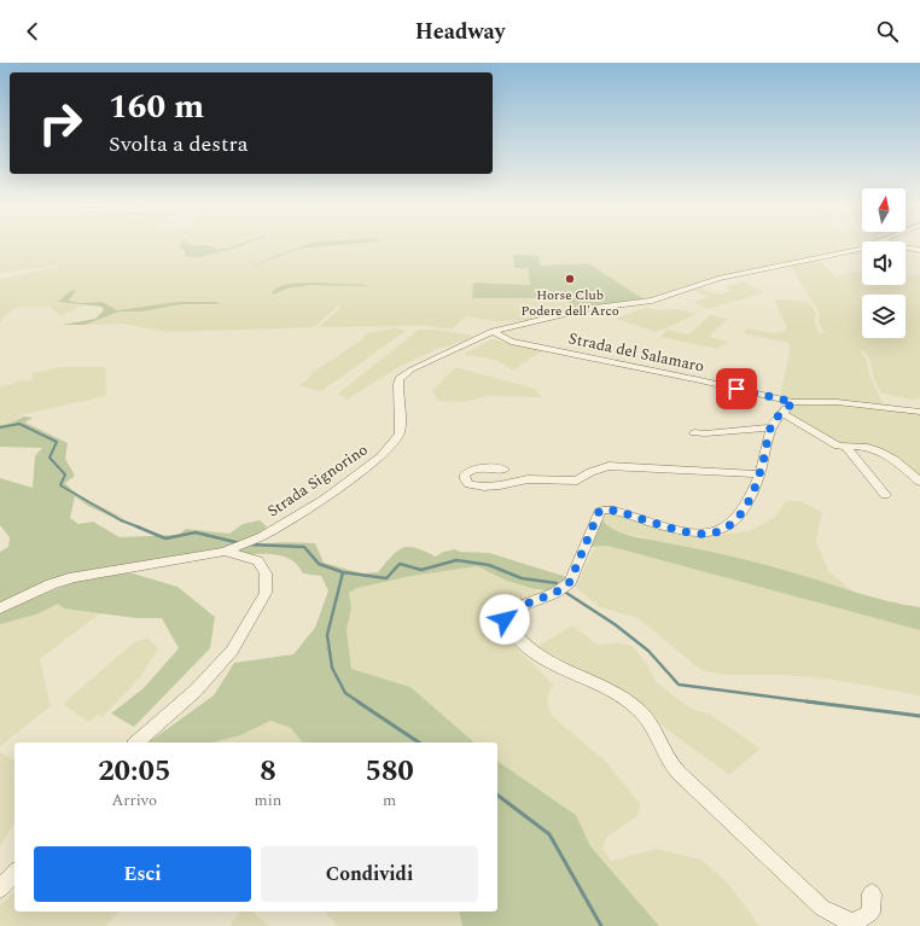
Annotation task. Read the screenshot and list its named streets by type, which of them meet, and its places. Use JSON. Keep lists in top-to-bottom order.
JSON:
{
  "streets": {
    "street": ["Strada del Salamaro", "Strada Signorino"]
  },
  "crossings": [
    ["Strada del Salamaro", "Strada Signorino"]
  ],
  "places": ["Horse Club Podere dell'Arco"],
  "north": "top",
  "page": {
    "header": "Headway",
    "turn": ["160 m", "Svolta a destra"],
    "eta": [
      "20:05",
      "Arrivo",
      "8",
      "min",
      "580",
      "m"
    ],
    "buttons": ["Esci", "Condividi"]
  }
}
